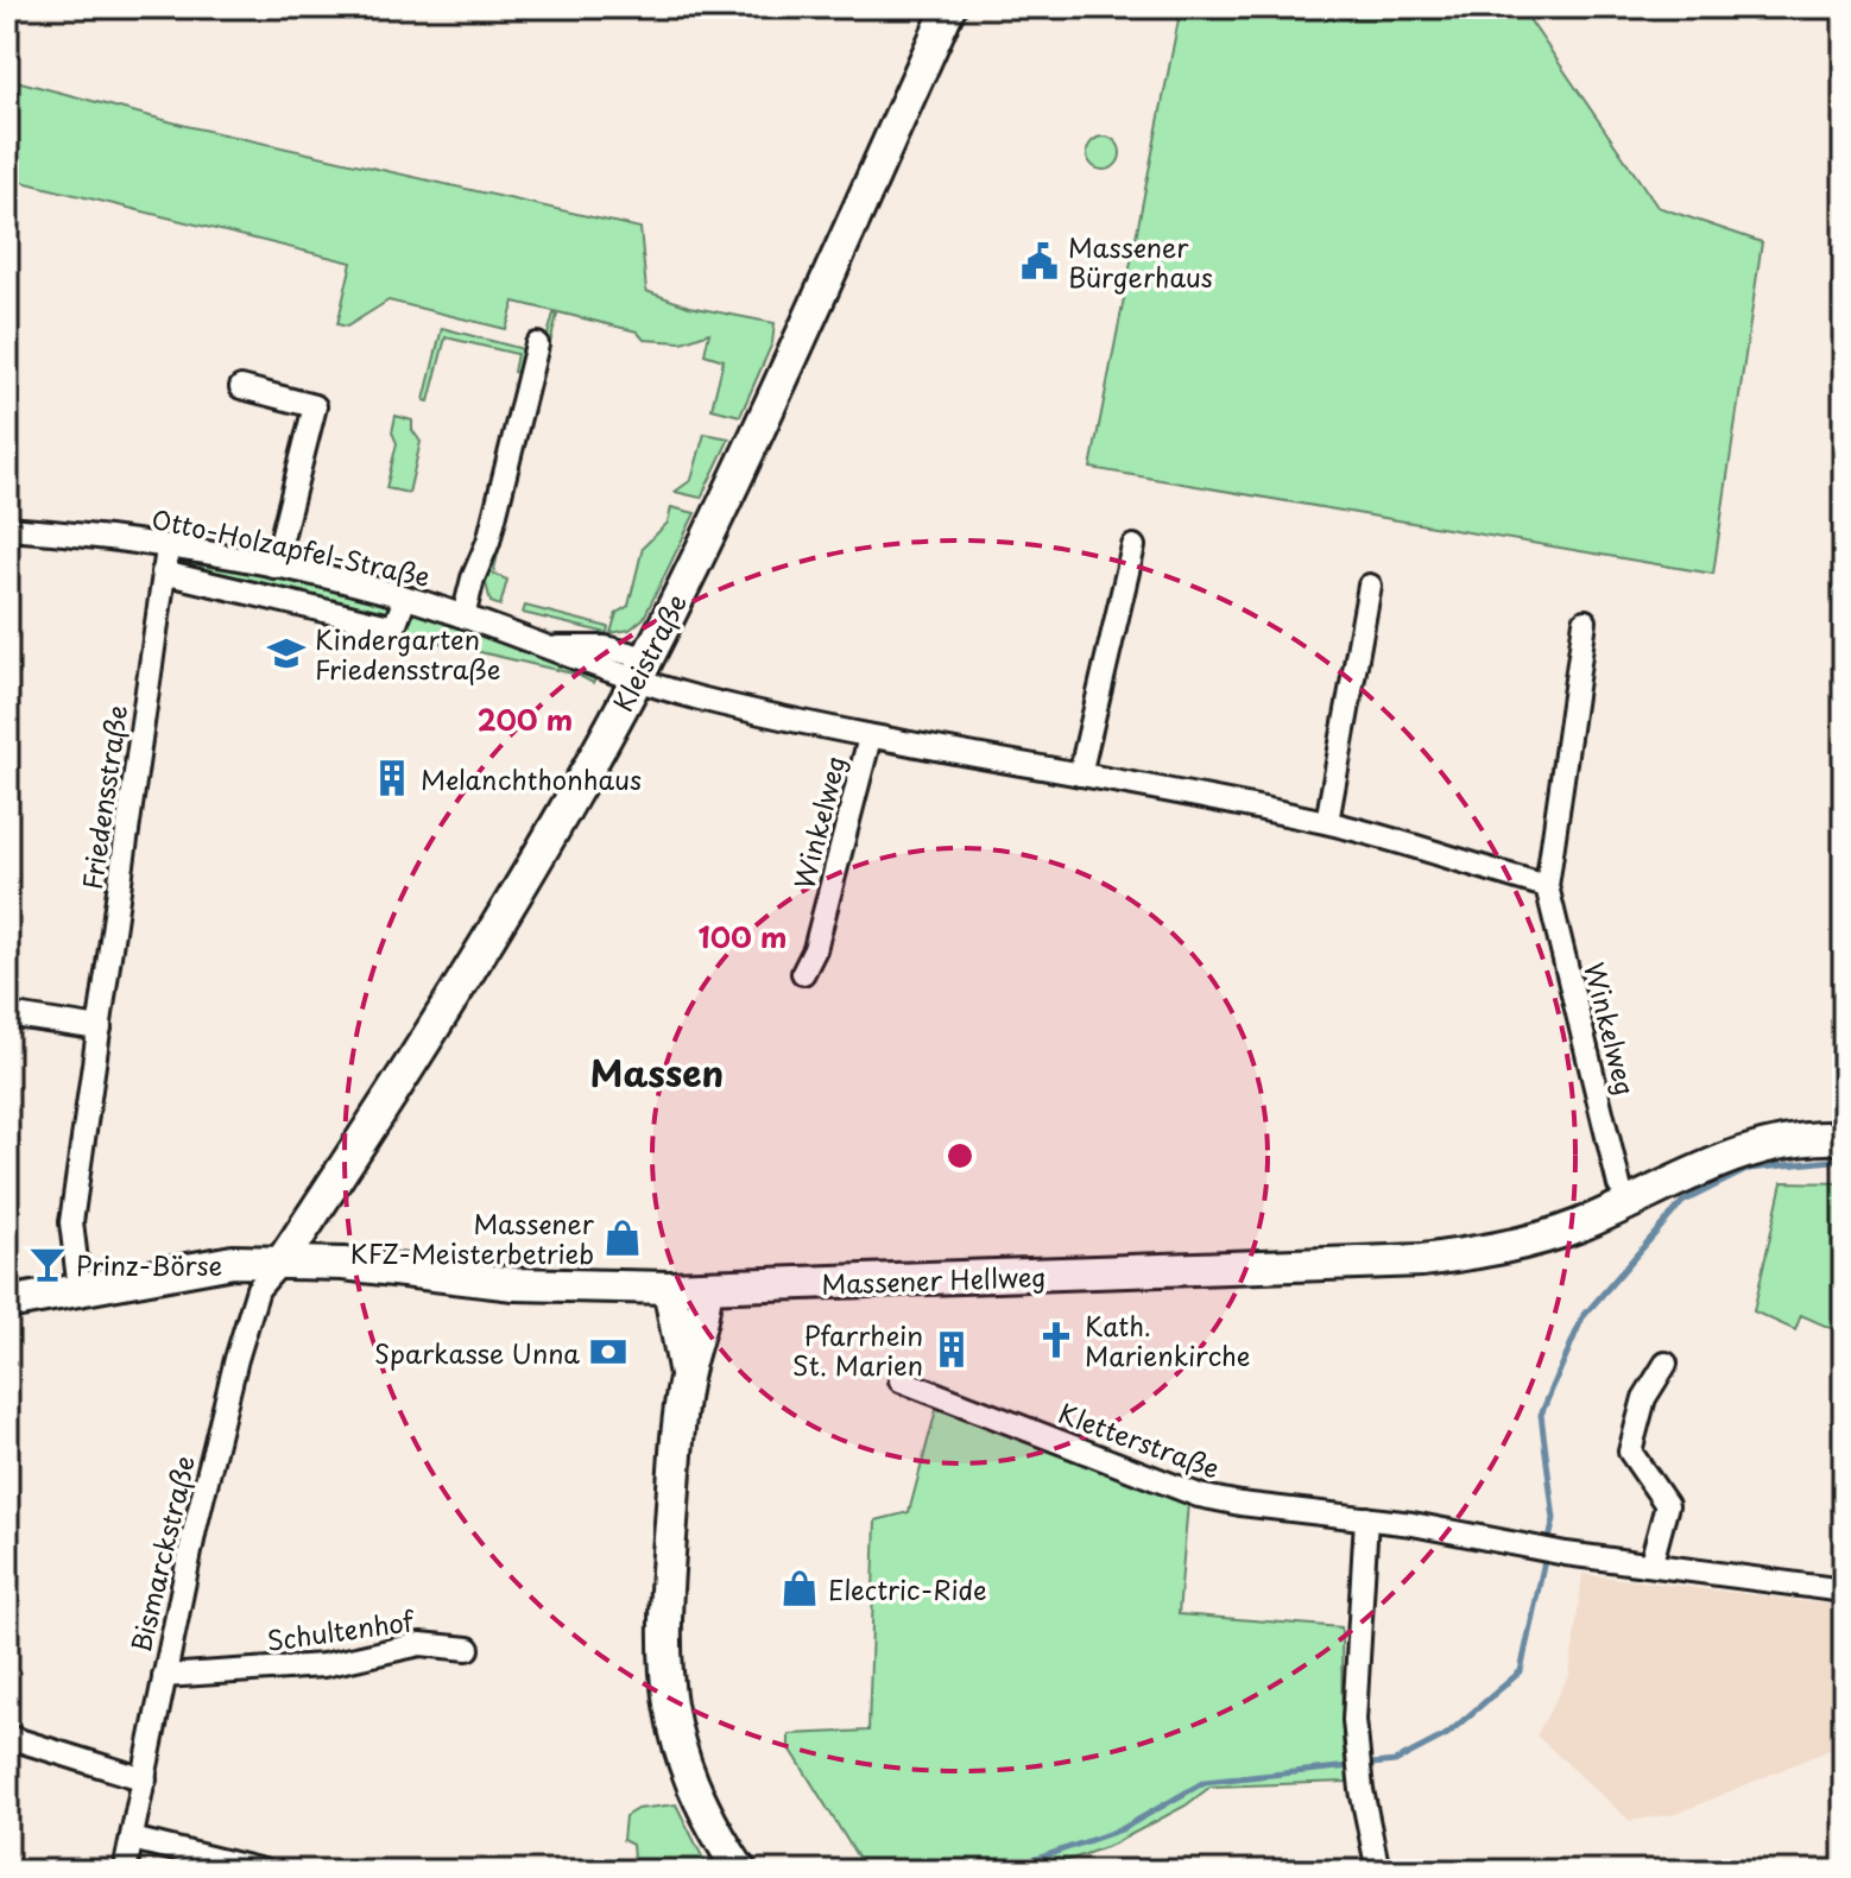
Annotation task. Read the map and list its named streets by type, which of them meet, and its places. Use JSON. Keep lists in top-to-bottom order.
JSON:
{
  "streets": {
    "main road": ["Kleistraße", "Massener Hellweg"],
    "street": [
      "Otto-Holzapfel-Straße",
      "Friedensstraße",
      "Winkelweg",
      "Kletterstraße",
      "Bismarckstraße",
      "Schultenhof"
    ]
  },
  "crossings": [
    ["Otto-Holzapfel-Straße", "Kleistraße"],
    ["Otto-Holzapfel-Straße", "Friedensstraße"],
    ["Otto-Holzapfel-Straße", "Winkelweg"],
    ["Kleistraße", "Winkelweg"],
    ["Kleistraße", "Massener Hellweg"],
    ["Kleistraße", "Bismarckstraße"],
    ["Friedensstraße", "Massener Hellweg"],
    ["Massener Hellweg", "Bismarckstraße"],
    ["Bismarckstraße", "Schultenhof"]
  ],
  "districts": ["Massen"],
  "places": {
    "public building": ["Massener Bürgerhaus"],
    "school or university": ["Kindergarten Friedensstraße"],
    "building": ["Melanchthonhaus", "Pfarrhein St. Marien"],
    "shop": ["Massener KFZ-Meisterbetrieb", "Electric-Ride"],
    "bar": ["Prinz-Börse"],
    "church": ["Kath. Marienkirche"],
    "bank": ["Sparkasse Unna"]
  },
  "rings": ["200 m", "100 m"]
}
